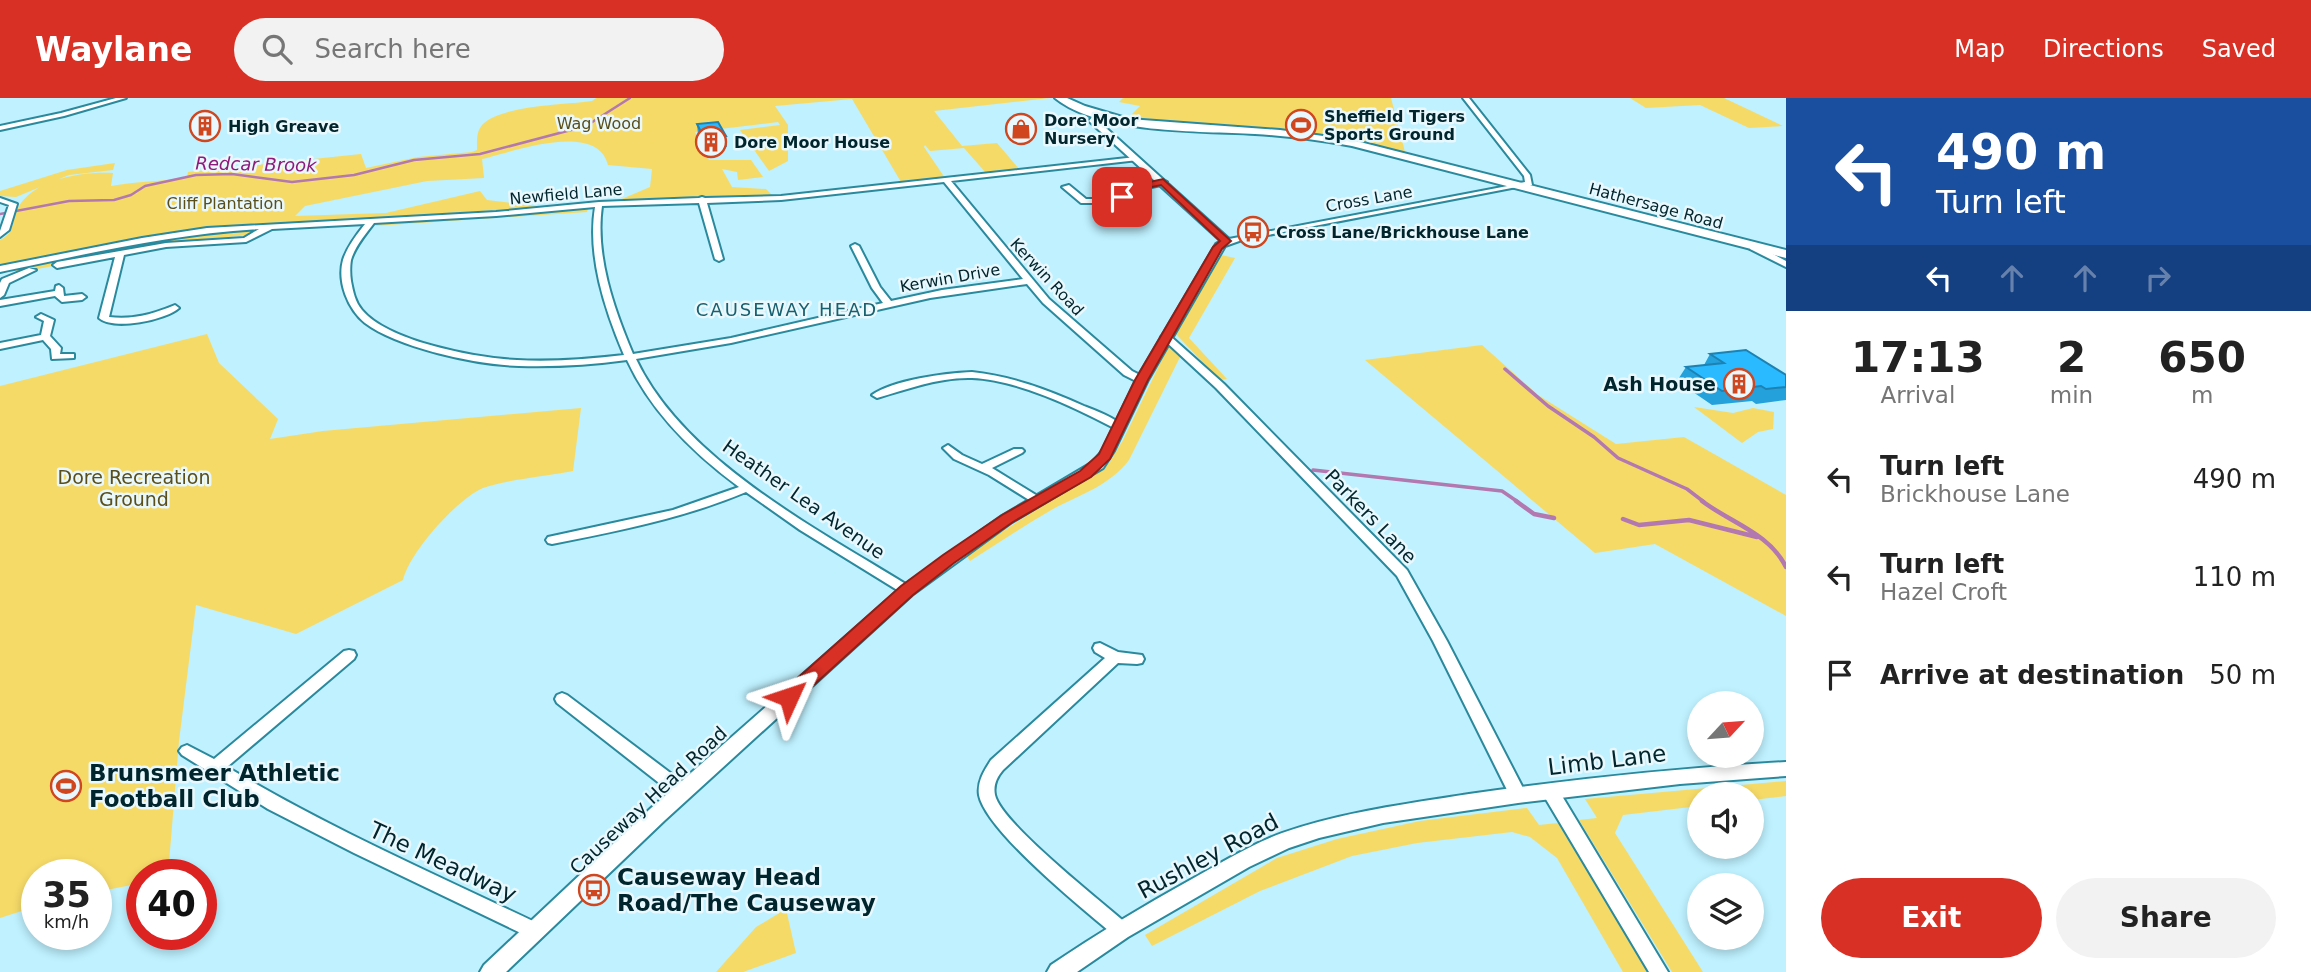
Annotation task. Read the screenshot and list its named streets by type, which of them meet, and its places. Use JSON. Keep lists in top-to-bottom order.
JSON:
{
  "streets": {
    "main road": ["Hathersage Road"],
    "street": [
      "Newfield Lane",
      "Cross Lane",
      "Kerwin Road",
      "Kerwin Drive",
      "Heather Lea Avenue",
      "Parkers Lane",
      "Limb Lane",
      "Causeway Head Road",
      "Rushley Road",
      "The Meadway"
    ]
  },
  "crossings": [
    ["Newfield Lane", "Kerwin Road"],
    ["Newfield Lane", "Kerwin Drive"],
    ["Newfield Lane", "Heather Lea Avenue"],
    ["Cross Lane", "Hathersage Road"],
    ["Cross Lane", "Causeway Head Road"],
    ["Kerwin Road", "Kerwin Drive"],
    ["Kerwin Road", "Causeway Head Road"],
    ["Kerwin Drive", "Heather Lea Avenue"],
    ["Heather Lea Avenue", "Causeway Head Road"],
    ["Parkers Lane", "Limb Lane"],
    ["Parkers Lane", "Causeway Head Road"],
    ["Parkers Lane", "Rushley Road"],
    ["Limb Lane", "Rushley Road"],
    ["Causeway Head Road", "The Meadway"]
  ],
  "districts": ["CAUSEWAY HEAD"],
  "water": ["Redcar Brook"],
  "parks": ["Wag Wood", "Cliff Plantation", "Dore Recreation Ground"],
  "places": {
    "sports": ["Sheffield Tigers Sports Ground", "Brunsmeer Athletic Football Club"],
    "building": ["High Greave", "Dore Moor House", "Ash House"],
    "shop": ["Dore Moor Nursery"],
    "bus stop": ["Cross Lane/Brickhouse Lane", "Causeway Head Road/The Causeway"]
  },
  "north": "top right",
  "page": {
    "header": "Waylane",
    "search": "Search here",
    "nav": ["Map", "Directions", "Saved"],
    "turn": ["490 m", "Turn left"],
    "eta": [
      "17:13",
      "Arrival",
      "2",
      "min",
      "650",
      "m"
    ],
    "list": [
      {
        "name": "Turn left",
        "note": "Brickhouse Lane",
        "value": "490 m"
      },
      {
        "name": "Turn left",
        "note": "Hazel Croft",
        "value": "110 m"
      },
      {
        "name": "Arrive at destination",
        "value": "50 m"
      }
    ],
    "speed": "35 km/h",
    "limit": "40",
    "buttons": ["Exit", "Share"]
  }
}
